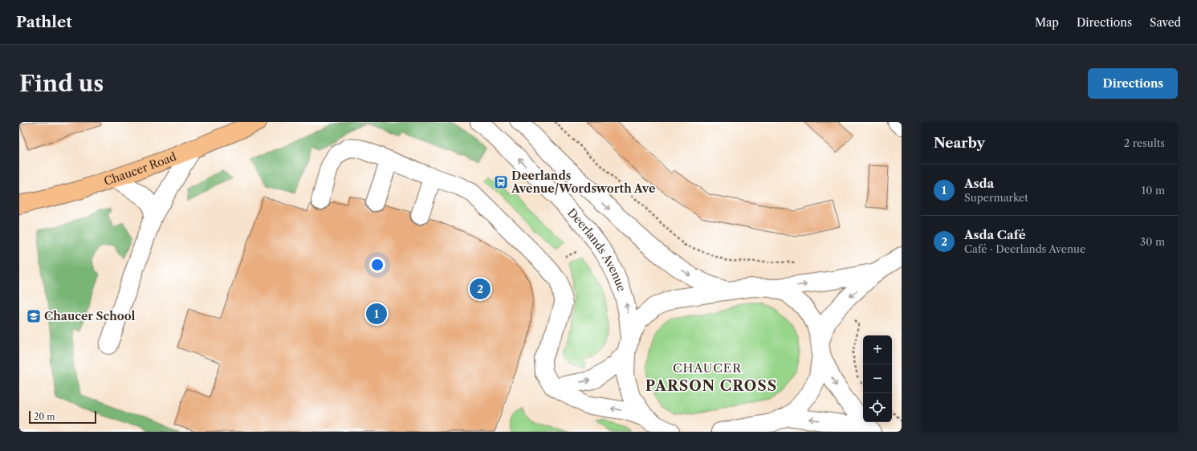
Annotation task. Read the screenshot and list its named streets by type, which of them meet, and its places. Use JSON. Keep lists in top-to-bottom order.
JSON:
{
  "streets": {
    "main road": ["Chaucer Road"],
    "street": ["Deerlands Avenue"]
  },
  "districts": ["CHAUCER", "PARSON CROSS"],
  "places": {
    "bus stop": ["Deerlands Avenue/Wordsworth Ave"],
    "school or university": ["Chaucer School"]
  },
  "scale_bar": "20 m",
  "page": {
    "header": "Pathlet",
    "nav": ["Map", "Directions", "Saved"],
    "buttons": "Directions",
    "title": "Find us",
    "heading": ["Nearby", "2 results"],
    "list": [
      {
        "mark": "1",
        "name": "Asda",
        "note": "Supermarket",
        "value": "10 m"
      },
      {
        "mark": "2",
        "name": "Asda Café",
        "note": "Café · Deerlands Avenue",
        "value": "30 m"
      }
    ],
    "pins": ["2", "1"],
    "map_buttons": ["+", "−"],
    "scale": "20 m"
  }
}
